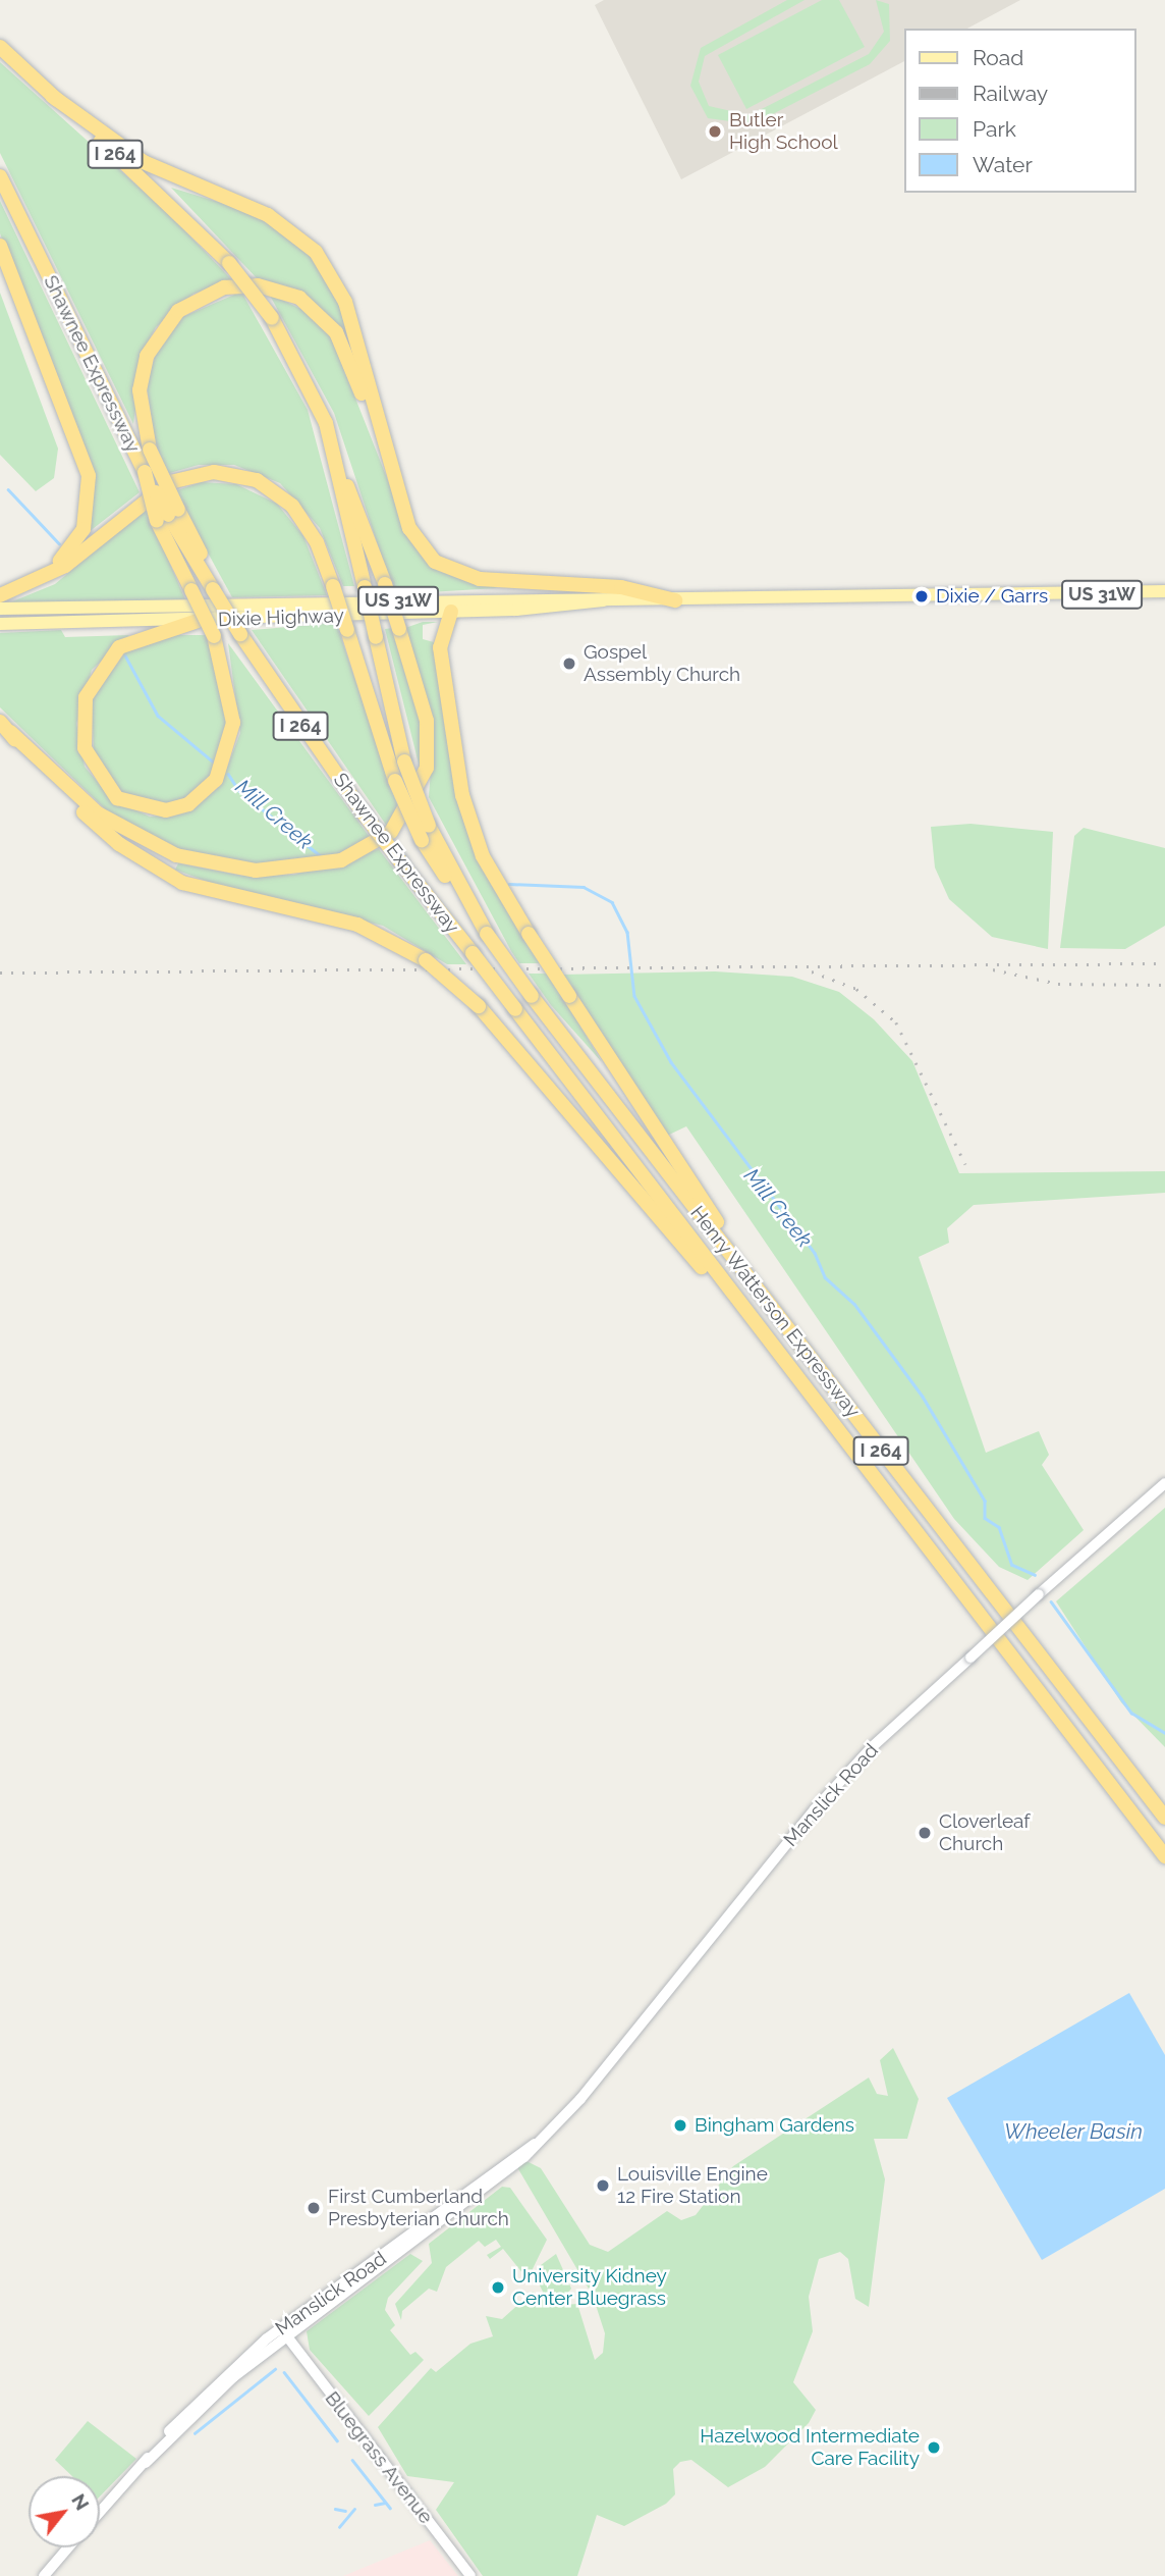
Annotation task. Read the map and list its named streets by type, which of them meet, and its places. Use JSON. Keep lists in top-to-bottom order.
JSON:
{
  "streets": {
    "highway": ["I 264", "Shawnee Expressway", "Henry Watterson Expressway"],
    "main road": ["US 31W", "Dixie Highway", "Manslick Road"],
    "street": ["Bluegrass Avenue"]
  },
  "crossings": [
    ["Shawnee Expressway", "Henry Watterson Expressway"],
    ["Manslick Road", "Bluegrass Avenue"]
  ],
  "water": ["Mill Creek", "Wheeler Basin"],
  "places": [
    "Butler High School",
    "Dixie / Garrs",
    "Gospel Assembly Church",
    "Cloverleaf Church",
    "Bingham Gardens",
    "Louisville Engine 12 Fire Station",
    "First Cumberland Presbyterian Church",
    "University Kidney Center Bluegrass",
    "Hazelwood Intermediate Care Facility"
  ],
  "legend": [
    "Road",
    "Railway",
    "Park",
    "Water"
  ],
  "north": "top right"
}
